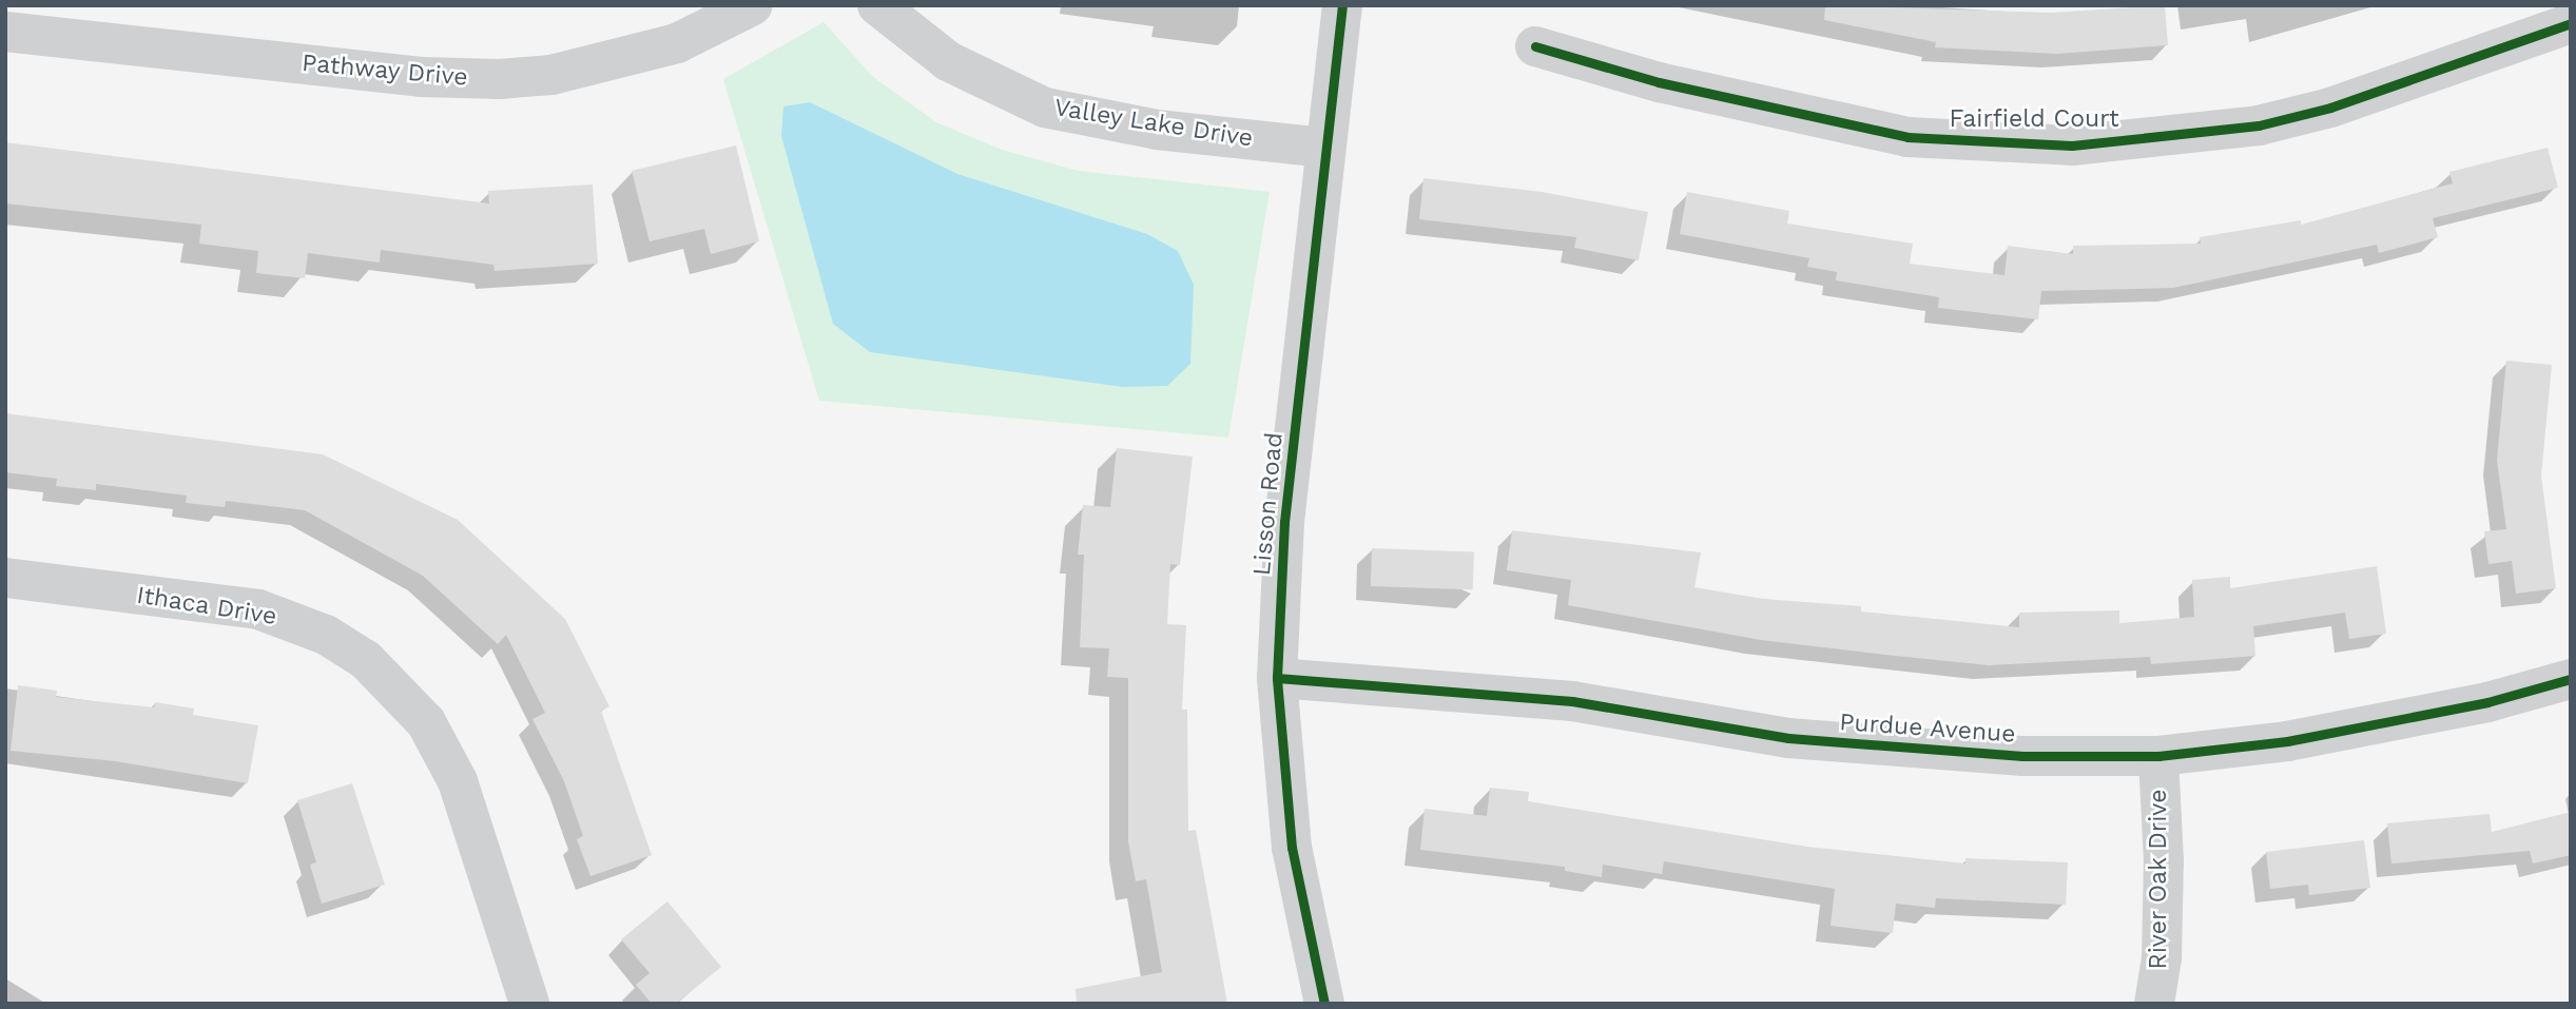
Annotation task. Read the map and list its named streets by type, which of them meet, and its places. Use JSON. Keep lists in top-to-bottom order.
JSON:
{
  "streets": {
    "street": [
      "Pathway Drive",
      "Fairfield Court",
      "Valley Lake Drive",
      "Lisson Road",
      "Ithaca Drive",
      "Purdue Avenue",
      "River Oak Drive"
    ]
  },
  "crossings": [
    ["Valley Lake Drive", "Lisson Road"],
    ["Lisson Road", "Purdue Avenue"],
    ["Purdue Avenue", "River Oak Drive"]
  ]
}
